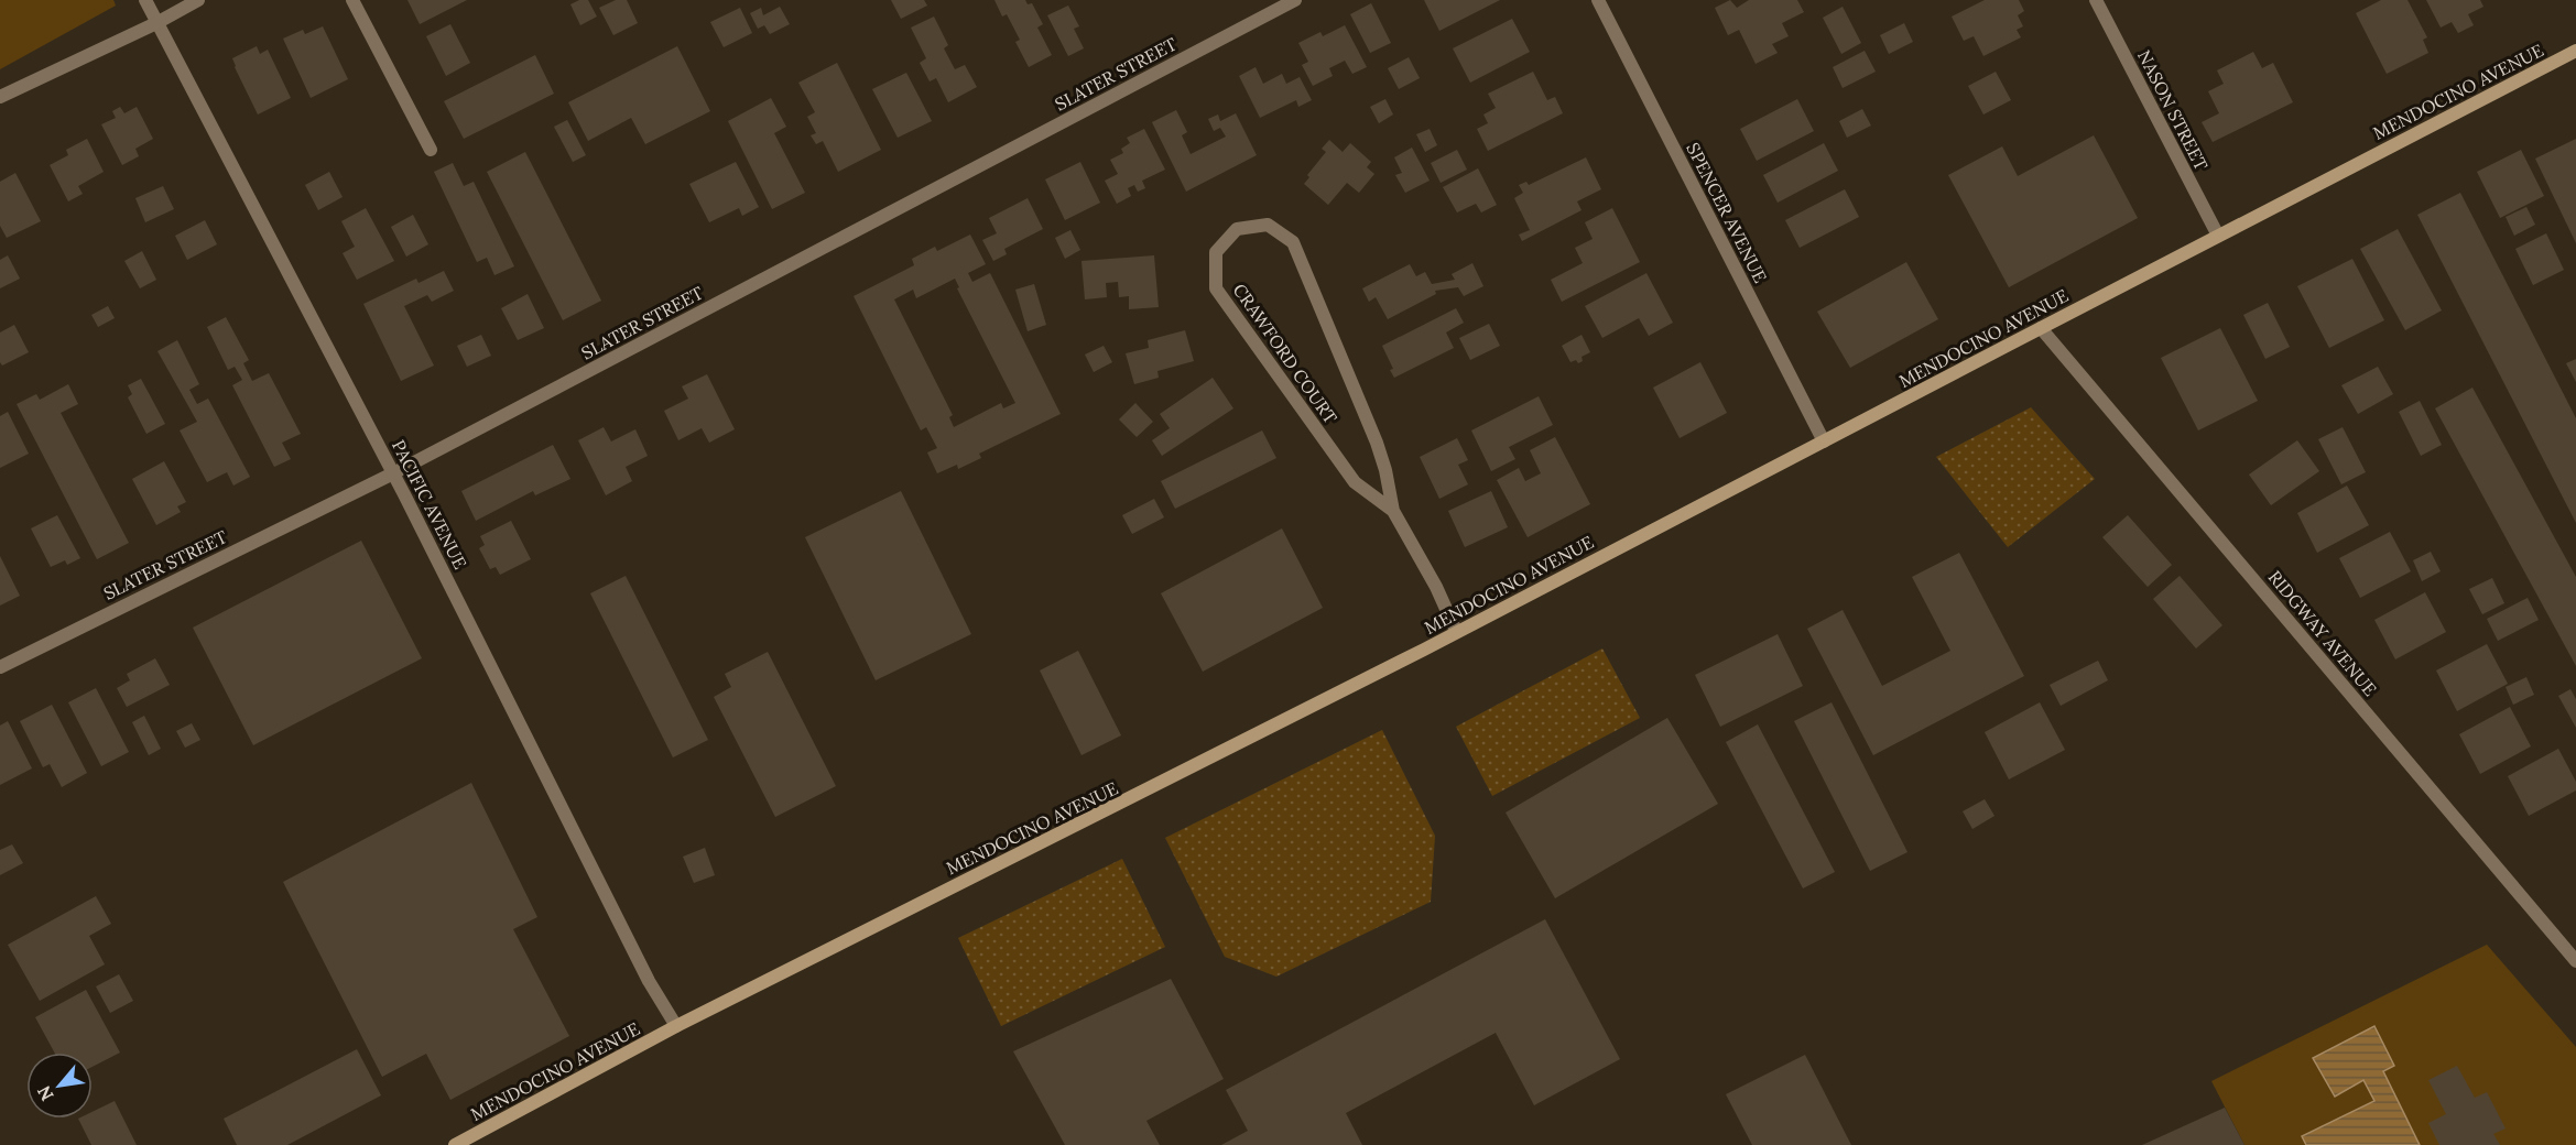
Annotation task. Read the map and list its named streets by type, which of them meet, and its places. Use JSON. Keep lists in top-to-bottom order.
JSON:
{
  "streets": {
    "main road": ["MENDOCINO AVENUE"],
    "street": [
      "SLATER STREET",
      "NASON STREET",
      "SPENCER AVENUE",
      "CRAWFORD COURT",
      "PACIFIC AVENUE",
      "RIDGWAY AVENUE"
    ]
  },
  "crossings": [
    ["SLATER STREET", "PACIFIC AVENUE"],
    ["MENDOCINO AVENUE", "NASON STREET"],
    ["MENDOCINO AVENUE", "SPENCER AVENUE"],
    ["MENDOCINO AVENUE", "CRAWFORD COURT"],
    ["MENDOCINO AVENUE", "PACIFIC AVENUE"],
    ["MENDOCINO AVENUE", "RIDGWAY AVENUE"]
  ],
  "north": "bottom left"
}
